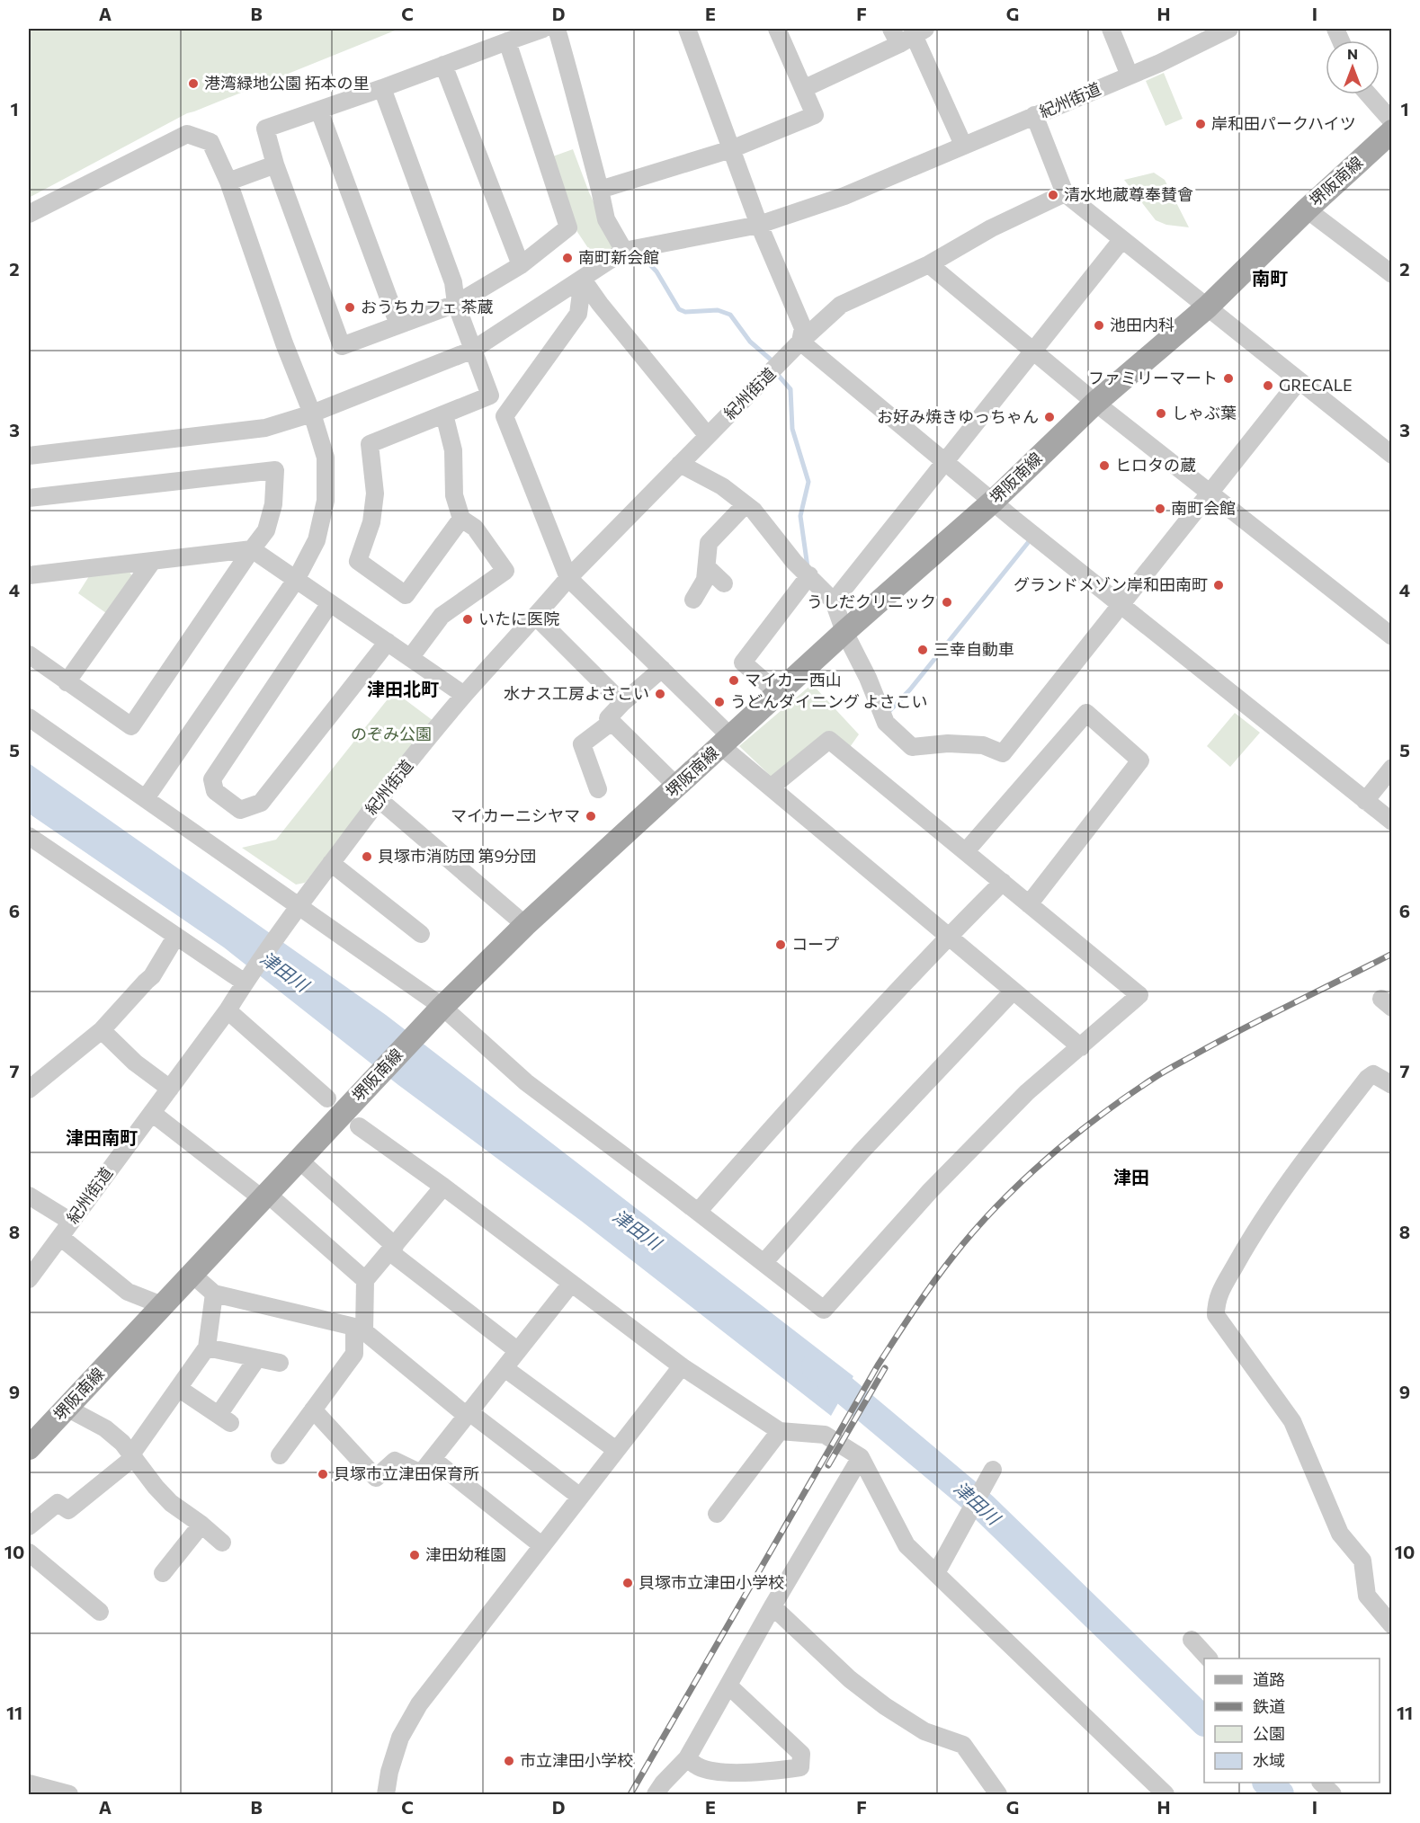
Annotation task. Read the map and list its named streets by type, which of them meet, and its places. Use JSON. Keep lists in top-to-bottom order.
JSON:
{
  "streets": {
    "main road": ["堺阪南線"],
    "street": ["紀州街道"]
  },
  "districts": [
    "南町",
    "津田北町",
    "津田南町",
    "津田"
  ],
  "water": ["津田川"],
  "parks": ["のぞみ公園"],
  "places": [
    "港湾緑地公園 拓本の里",
    "岸和田パークハイツ",
    "清水地蔵尊奉賛會",
    "南町新会館",
    "おうちカフェ 茶蔵",
    "池田内科",
    "ファミリーマート",
    "GRECALE",
    "しゃぶ葉",
    "お好み焼きゆっちゃん",
    "ヒロタの蔵",
    "南町会館",
    "グランドメゾン岸和田南町",
    "うしだクリニック",
    "いたに医院",
    "三幸自動車",
    "マイカー西山",
    "水ナス工房よさこい",
    "うどんダイニング よさこい",
    "マイカーニシヤマ",
    "貝塚市消防団 第9分団",
    "コープ",
    "貝塚市立津田保育所",
    "津田幼稚園",
    "貝塚市立津田小学校",
    "市立津田小学校"
  ],
  "legend": [
    "道路",
    "鉄道",
    "公園",
    "水域"
  ],
  "north": "top",
  "grid": {
    "columns": [
      "A",
      "B",
      "C",
      "D",
      "E",
      "F",
      "G",
      "H",
      "I"
    ],
    "rows": [
      "1",
      "2",
      "3",
      "4",
      "5",
      "6",
      "7",
      "8",
      "9",
      "10",
      "11"
    ]
  }
}
